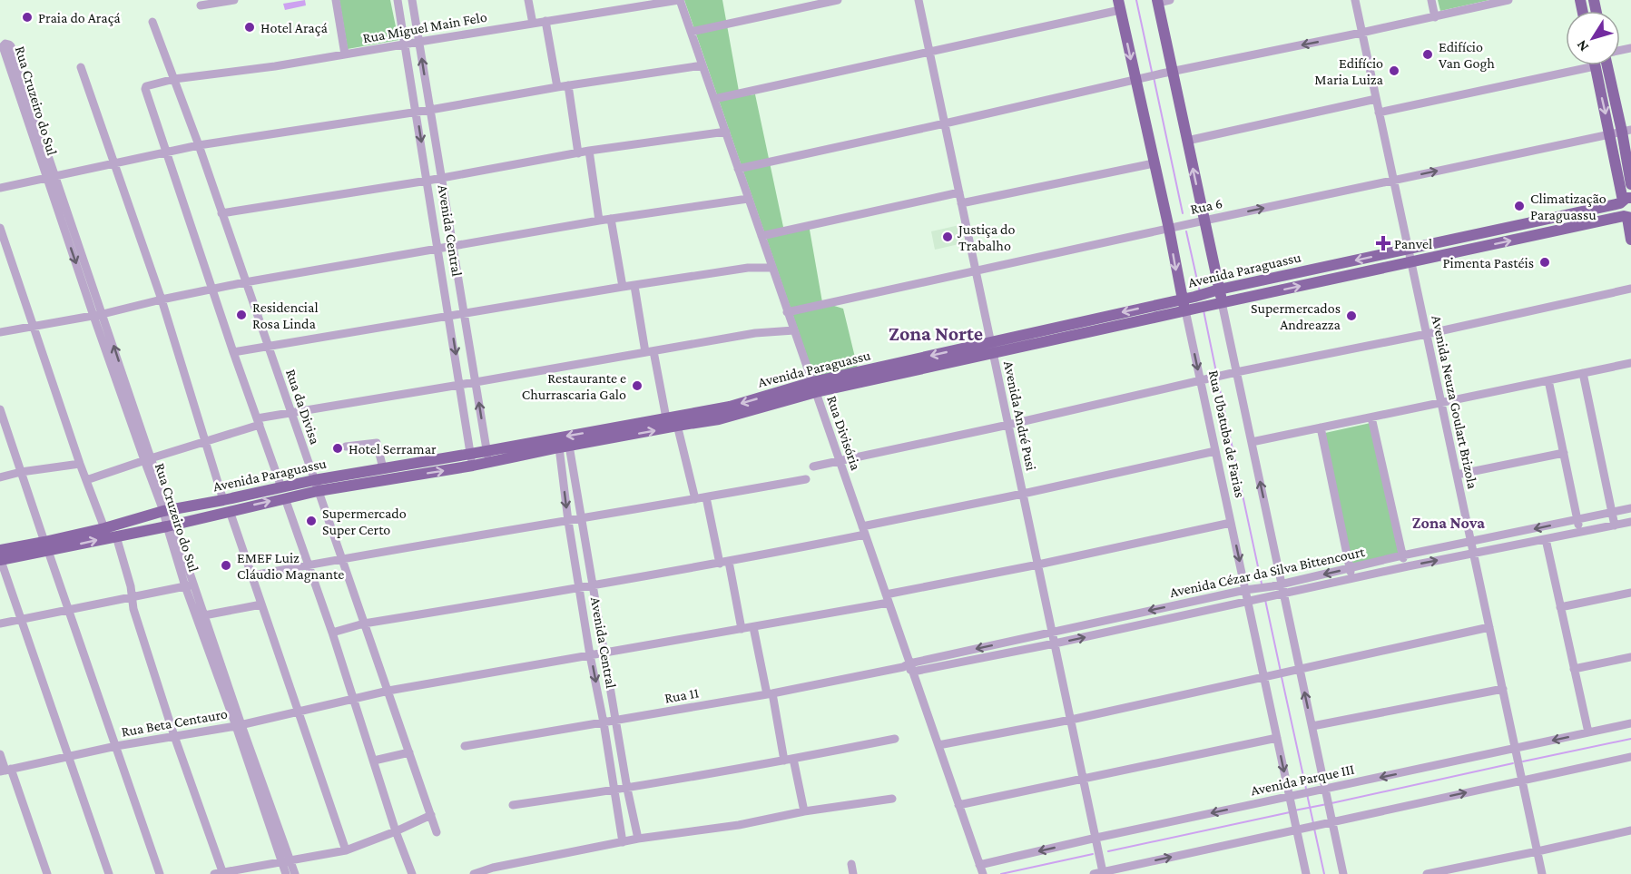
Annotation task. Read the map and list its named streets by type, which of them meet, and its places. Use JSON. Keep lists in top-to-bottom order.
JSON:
{
  "streets": {
    "main road": ["Avenida Paraguassu", "Rua Ubatuba de Farias"],
    "street": [
      "Rua Miguel Main Felo",
      "Rua Cruzeiro do Sul",
      "Rua 6",
      "Avenida Central",
      "Avenida Neuza Goulart Brizola",
      "Rua da Divisa",
      "Avenida André Pusi",
      "Rua Divisória",
      "Avenida Cézar da Silva Bittencourt",
      "Rua 11",
      "Rua Beta Centauro",
      "Avenida Parque III"
    ]
  },
  "crossings": [
    ["Rua Miguel Main Felo", "Avenida Central"],
    ["Rua Miguel Main Felo", "Rua da Divisa"],
    ["Rua Miguel Main Felo", "Rua Divisória"],
    ["Rua Cruzeiro do Sul", "Avenida Paraguassu"],
    ["Rua Cruzeiro do Sul", "Rua Beta Centauro"],
    ["Rua 6", "Avenida Neuza Goulart Brizola"],
    ["Rua 6", "Avenida André Pusi"],
    ["Rua 6", "Rua Divisória"],
    ["Rua 6", "Rua Ubatuba de Farias"],
    ["Avenida Central", "Avenida Paraguassu"],
    ["Avenida Central", "Rua 11"],
    ["Avenida Central", "Rua Beta Centauro"],
    ["Avenida Paraguassu", "Avenida Neuza Goulart Brizola"],
    ["Avenida Paraguassu", "Rua da Divisa"],
    ["Avenida Paraguassu", "Avenida André Pusi"],
    ["Avenida Paraguassu", "Rua Divisória"],
    ["Avenida Paraguassu", "Rua Ubatuba de Farias"],
    ["Avenida Neuza Goulart Brizola", "Avenida Cézar da Silva Bittencourt"],
    ["Avenida Neuza Goulart Brizola", "Avenida Parque III"],
    ["Rua da Divisa", "Rua Beta Centauro"],
    ["Avenida André Pusi", "Avenida Cézar da Silva Bittencourt"],
    ["Avenida André Pusi", "Rua Beta Centauro"],
    ["Avenida André Pusi", "Avenida Parque III"],
    ["Rua Divisória", "Avenida Cézar da Silva Bittencourt"],
    ["Rua Divisória", "Rua 11"],
    ["Rua Divisória", "Rua Beta Centauro"],
    ["Rua Divisória", "Avenida Parque III"],
    ["Rua Ubatuba de Farias", "Avenida Cézar da Silva Bittencourt"],
    ["Rua Ubatuba de Farias", "Rua Beta Centauro"],
    ["Rua Ubatuba de Farias", "Avenida Parque III"],
    ["Avenida Cézar da Silva Bittencourt", "Rua 11"]
  ],
  "one_way": ["Rua 6"],
  "districts": ["Zona Norte", "Zona Nova"],
  "places": {
    "other": [
      "Praia do Araçá",
      "Hotel Araçá",
      "Edifício Van Gogh",
      "Edifício Maria Luiza",
      "Climatização Paraguassu",
      "Justiça do Trabalho",
      "Pimenta Pastéis",
      "Residencial Rosa Linda",
      "Supermercados Andreazza",
      "Restaurante e Churrascaria Galo",
      "Hotel Serramar",
      "Supermercado Super Certo",
      "EMEF Luiz Cláudio Magnante"
    ],
    "health": ["Panvel"]
  },
  "north": "bottom left"
}
